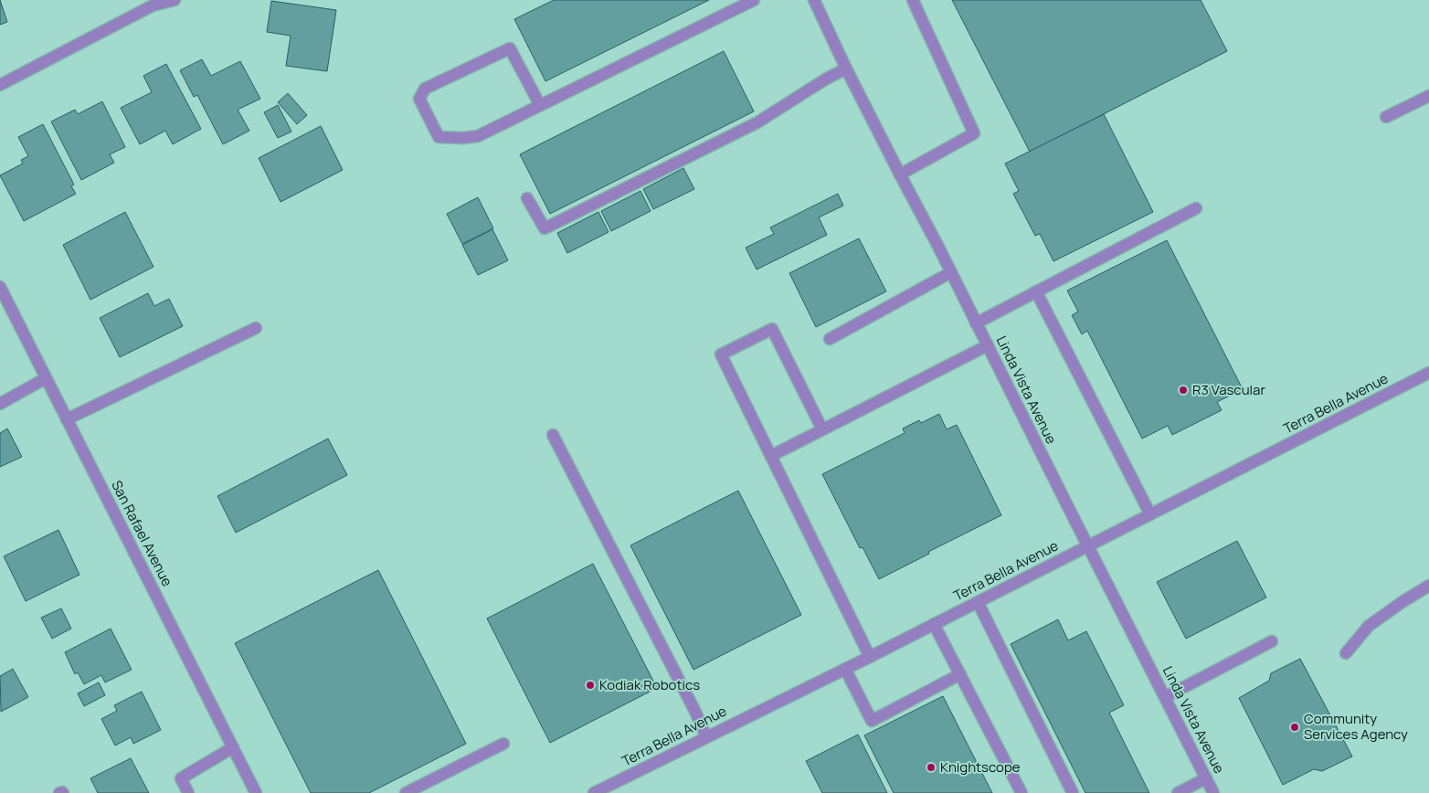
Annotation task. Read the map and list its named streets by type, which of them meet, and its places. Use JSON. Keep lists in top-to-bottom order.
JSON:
{
  "streets": {
    "street": ["Linda Vista Avenue", "Terra Bella Avenue", "San Rafael Avenue"]
  },
  "crossings": [
    ["Linda Vista Avenue", "Terra Bella Avenue"]
  ],
  "places": [
    "R3 Vascular",
    "Kodiak Robotics",
    "Community Services Agency",
    "Knightscope"
  ]
}
